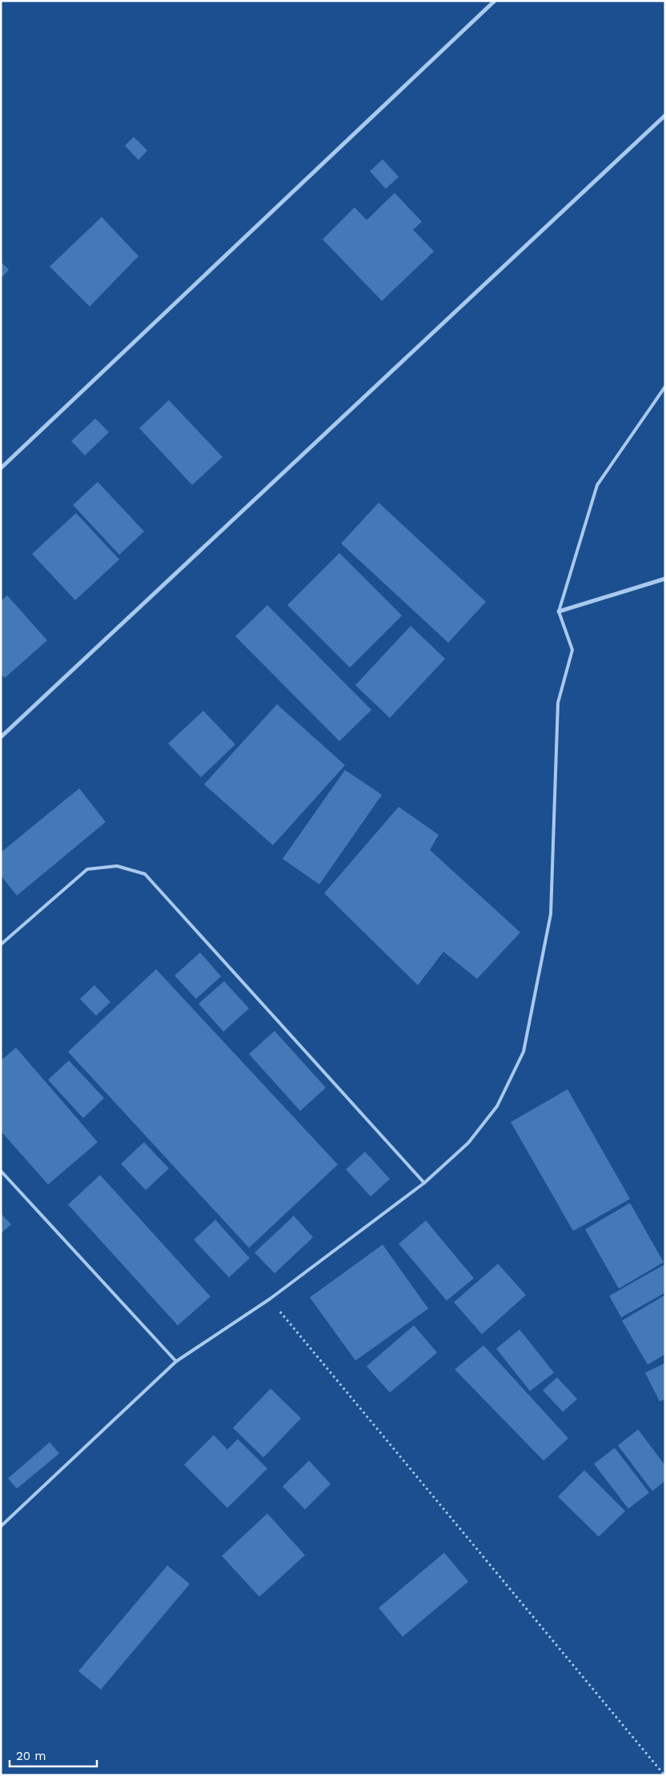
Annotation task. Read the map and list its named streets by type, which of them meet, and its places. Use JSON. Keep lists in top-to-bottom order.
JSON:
{
  "scale_bar": "20 m"
}
